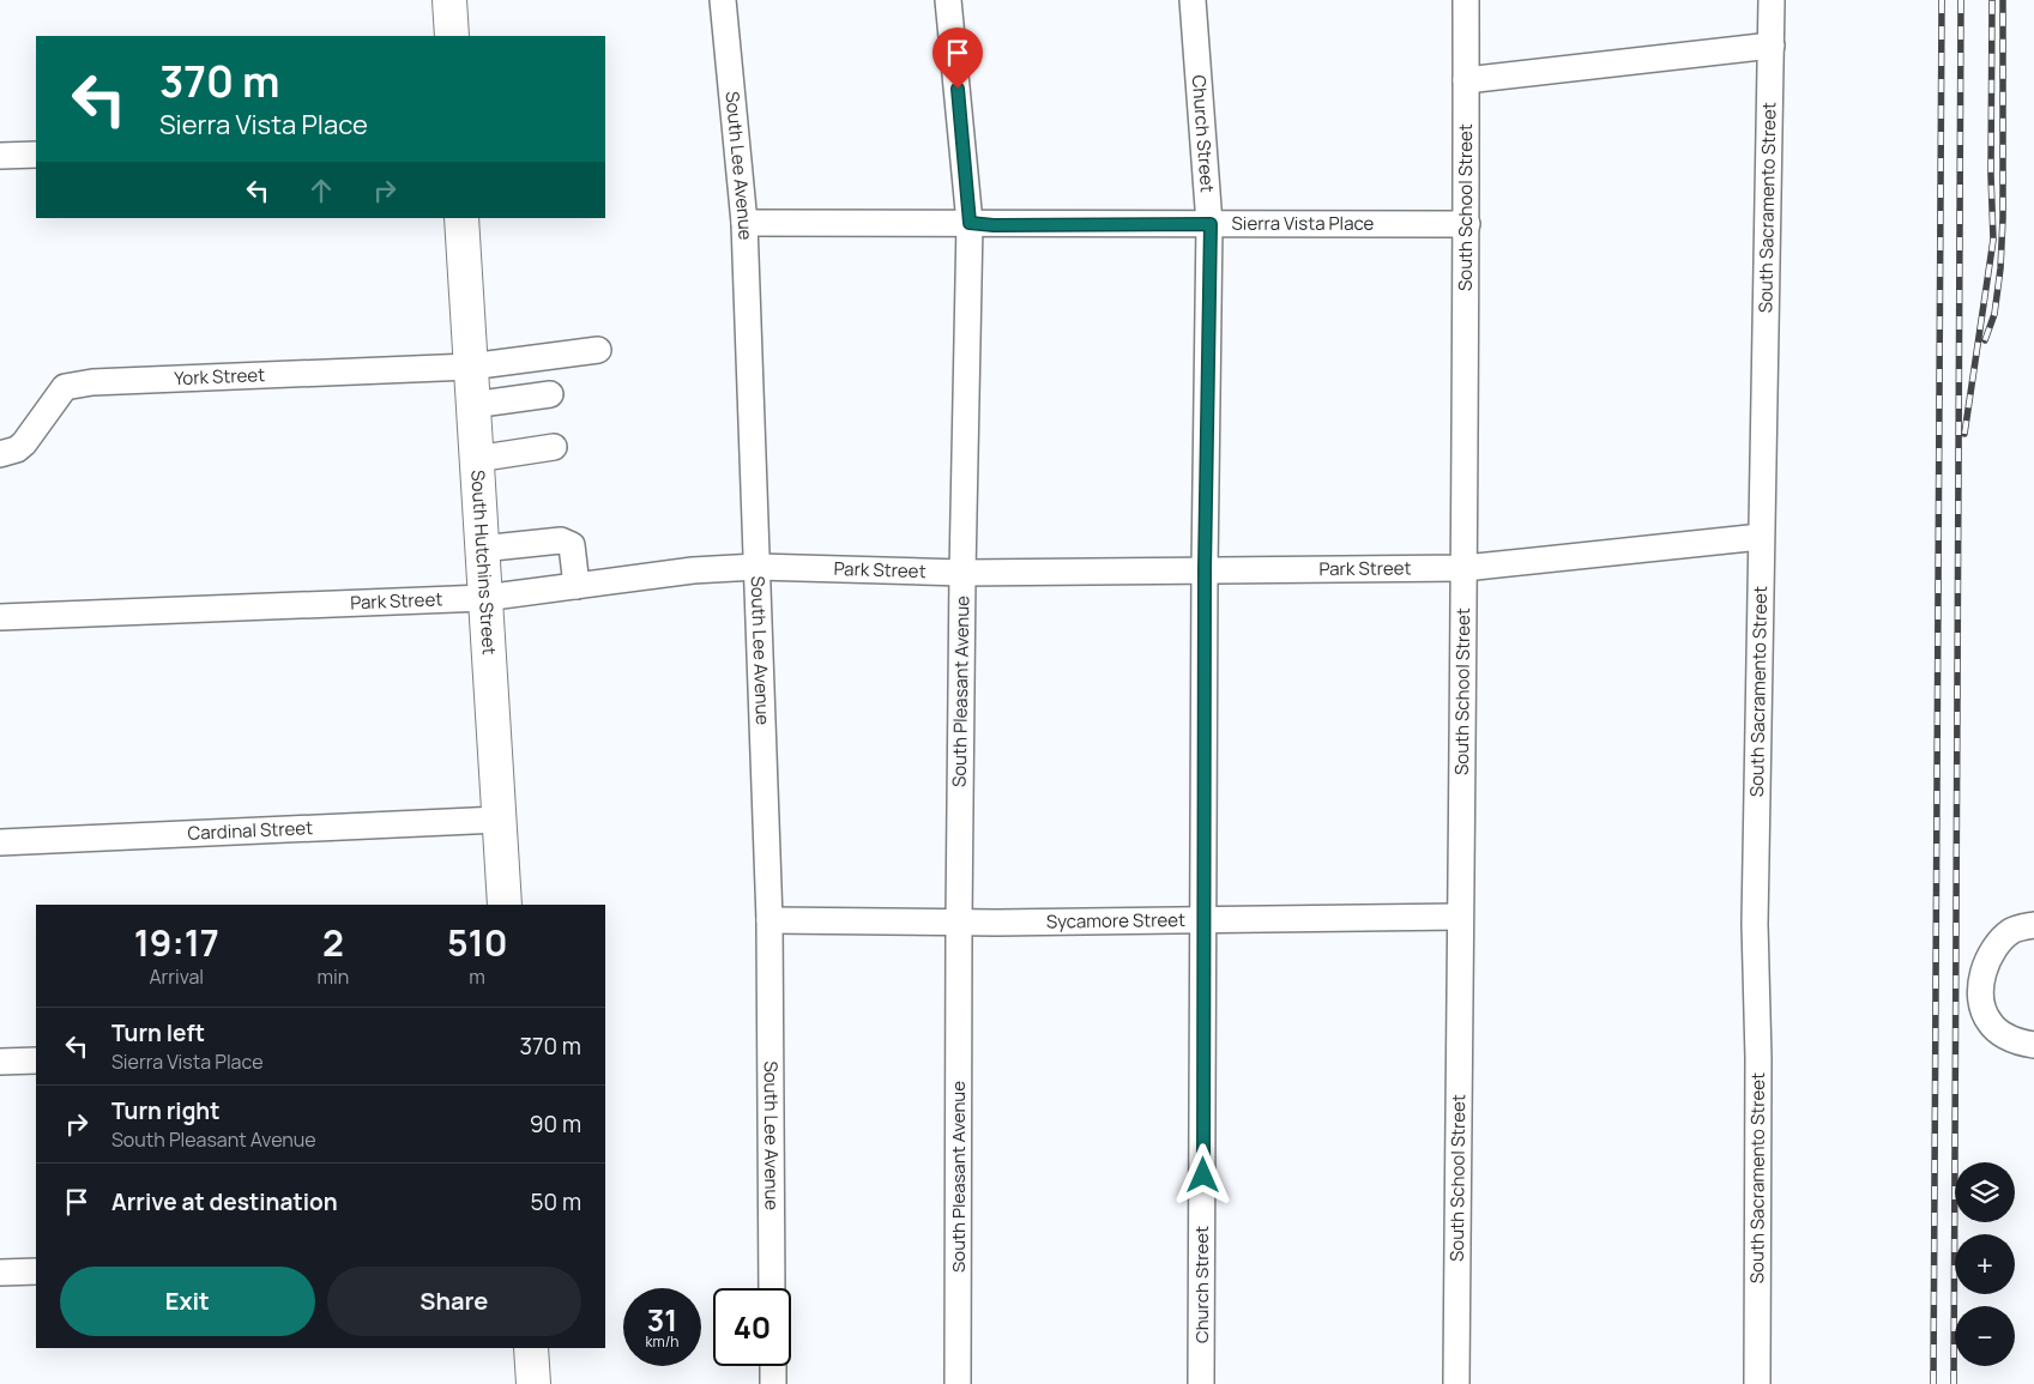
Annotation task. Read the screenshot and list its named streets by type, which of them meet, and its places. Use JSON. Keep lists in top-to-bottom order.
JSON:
{
  "streets": {
    "main road": ["South Hutchins Street"],
    "street": [
      "Church Street",
      "South Lee Avenue",
      "South School Street",
      "South Sacramento Street",
      "Sierra Vista Place",
      "York Street",
      "Park Street",
      "South Pleasant Avenue",
      "Cardinal Street",
      "Sycamore Street"
    ]
  },
  "crossings": [
    ["Church Street", "Sierra Vista Place"],
    ["Church Street", "Park Street"],
    ["Church Street", "Sycamore Street"],
    ["South Lee Avenue", "Sierra Vista Place"],
    ["South Lee Avenue", "Park Street"],
    ["South Lee Avenue", "Sycamore Street"],
    ["South School Street", "Sierra Vista Place"],
    ["South School Street", "Park Street"],
    ["South School Street", "Sycamore Street"],
    ["South Sacramento Street", "Park Street"],
    ["Sierra Vista Place", "South Pleasant Avenue"],
    ["York Street", "South Hutchins Street"],
    ["South Hutchins Street", "Park Street"],
    ["South Hutchins Street", "Cardinal Street"],
    ["Park Street", "South Pleasant Avenue"],
    ["South Pleasant Avenue", "Sycamore Street"]
  ],
  "page": {
    "turn": ["370 m", "Sierra Vista Place"],
    "eta": [
      "19:17",
      "Arrival",
      "2",
      "min",
      "510",
      "m"
    ],
    "list": [
      {
        "name": "Turn left",
        "note": "Sierra Vista Place",
        "value": "370 m"
      },
      {
        "name": "Turn right",
        "note": "South Pleasant Avenue",
        "value": "90 m"
      },
      {
        "name": "Arrive at destination",
        "value": "50 m"
      }
    ],
    "map_buttons": ["+", "−"],
    "buttons": ["Exit", "Share"],
    "speed": "31 km/h",
    "limit": "40"
  }
}
